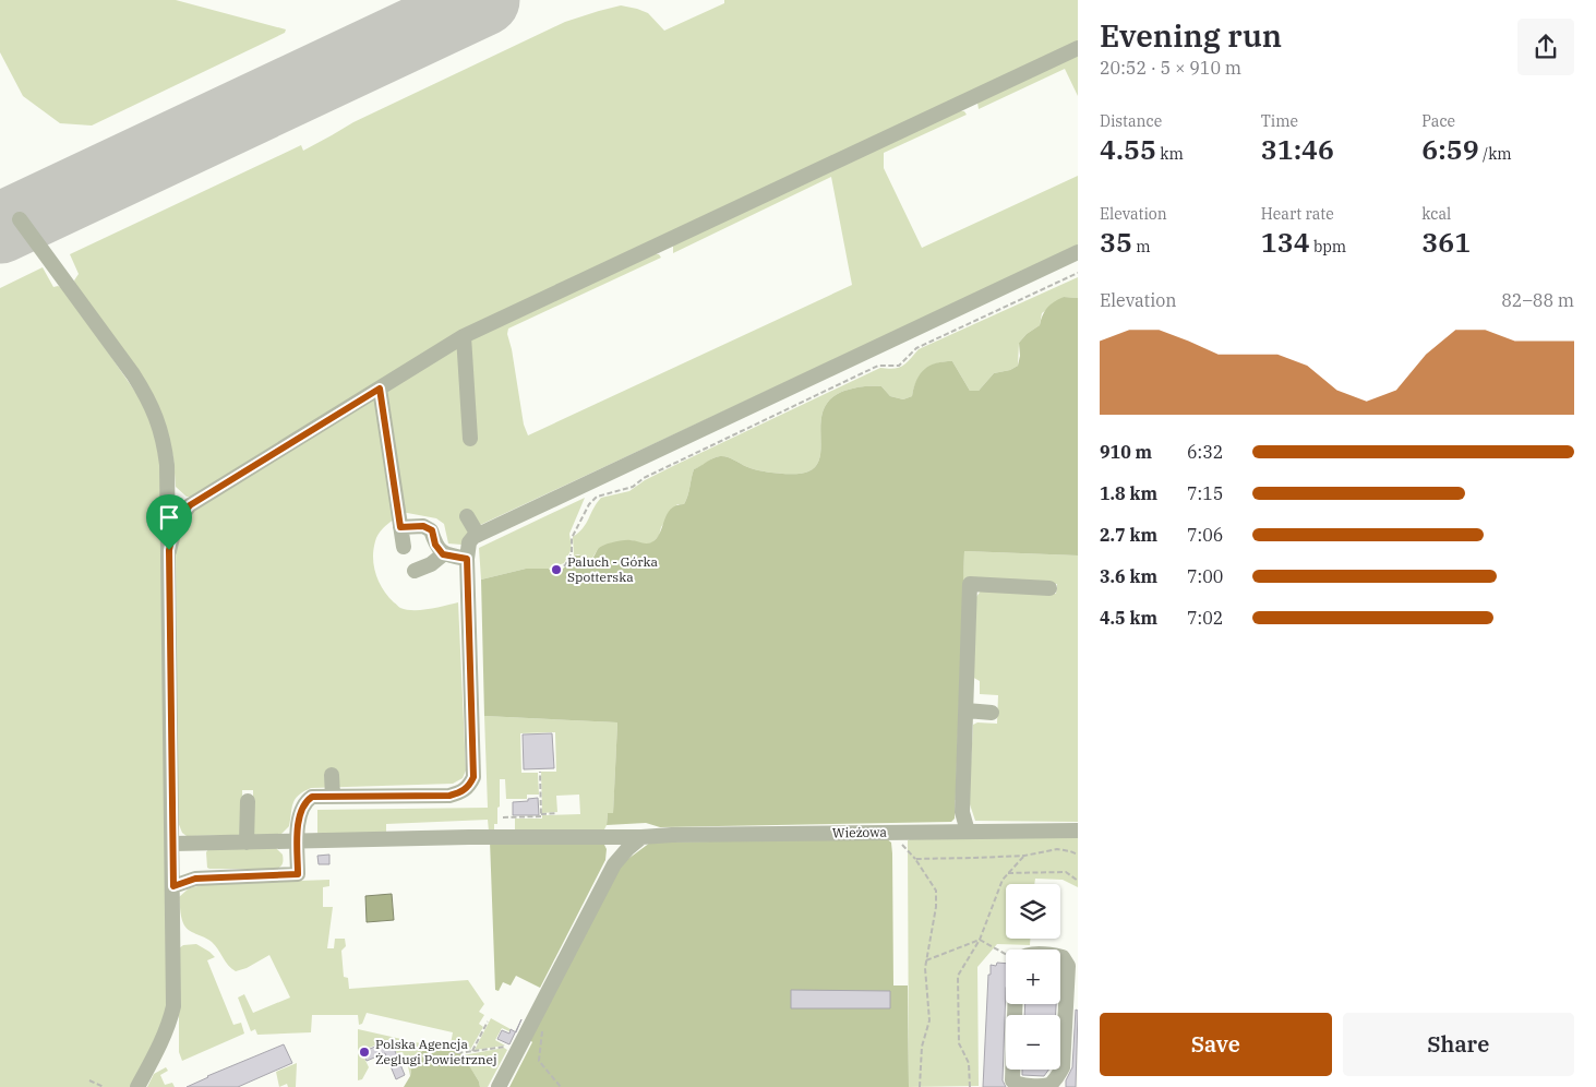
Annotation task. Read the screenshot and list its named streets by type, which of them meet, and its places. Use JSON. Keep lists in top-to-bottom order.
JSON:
{
  "streets": {
    "lane": ["Wieżowa"]
  },
  "places": ["Paluch - Górka Spotterska", "Polska Agencja Żeglugi Powietrznej"],
  "page": {
    "heading": ["Evening run", "20:52 · 5 × 910 m"],
    "stats": [
      ["Distance", "4.55 km"],
      ["Time", "31:46"],
      ["Pace", "6:59 /km"],
      ["Elevation", "35 m"],
      ["Heart rate", "134 bpm"],
      ["kcal", "361"]
    ],
    "chart": ["Elevation", "82–88 m"],
    "list": [
      {
        "name": "910 m",
        "note": "6:32"
      },
      {
        "name": "1.8 km",
        "note": "7:15"
      },
      {
        "name": "2.7 km",
        "note": "7:06"
      },
      {
        "name": "3.6 km",
        "note": "7:00"
      },
      {
        "name": "4.5 km",
        "note": "7:02"
      }
    ],
    "map_buttons": ["+", "−"],
    "buttons": ["Save", "Share"]
  }
}
